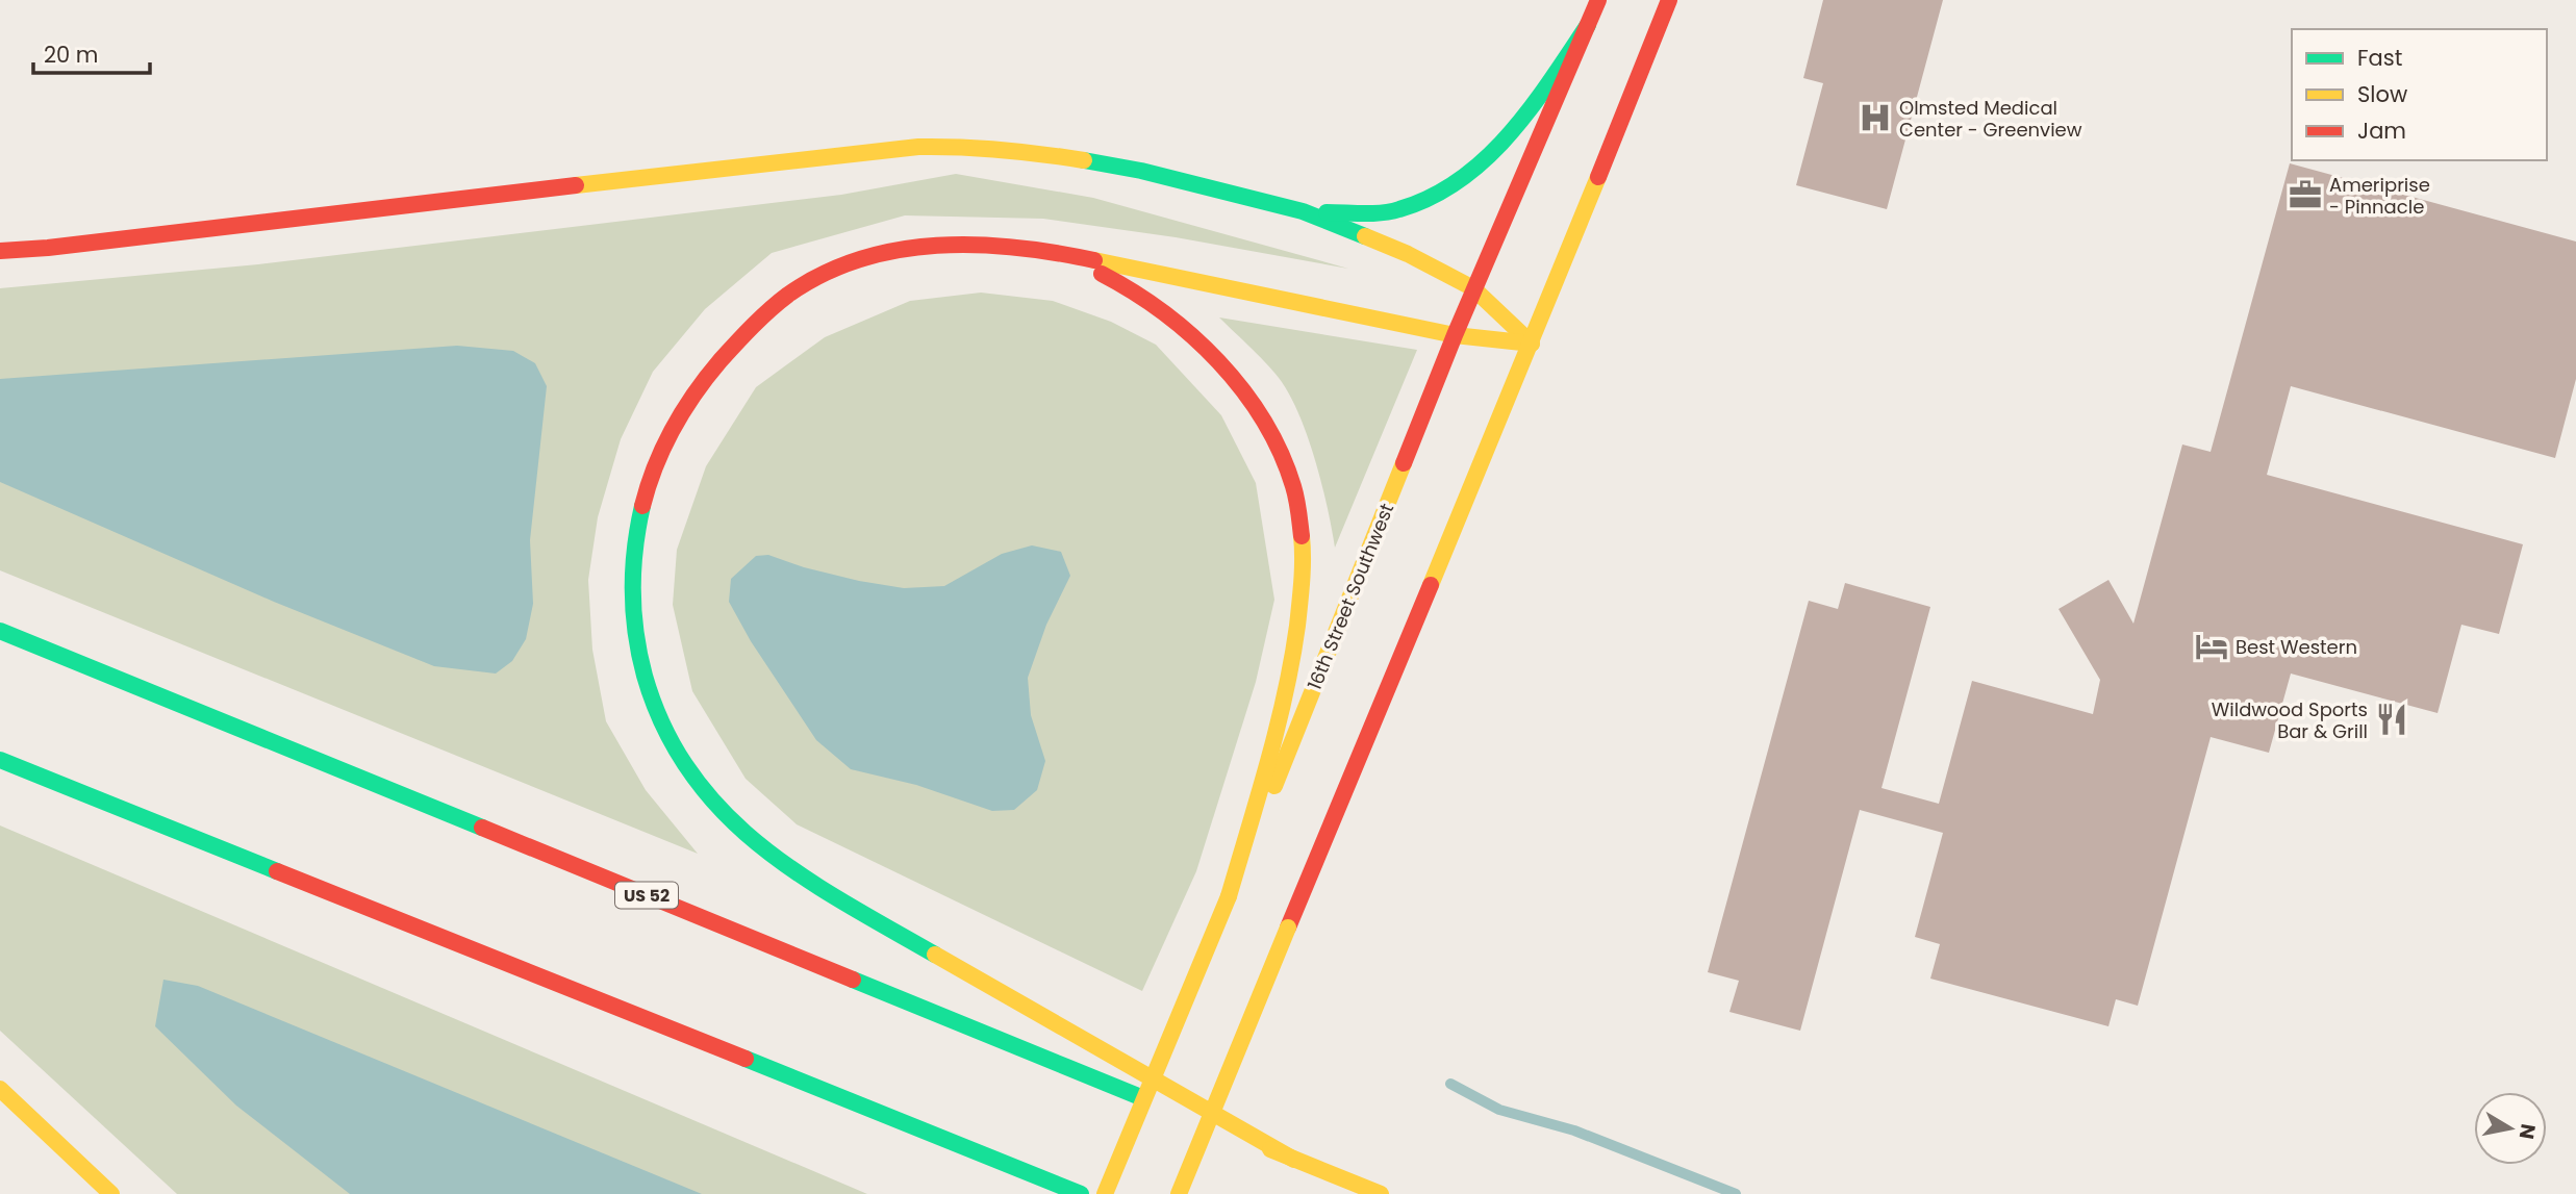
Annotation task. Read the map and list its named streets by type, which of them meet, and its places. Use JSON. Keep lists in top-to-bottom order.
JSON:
{
  "streets": {
    "main road": ["16th Street Southwest", "US 52"]
  },
  "places": {
    "hospital": ["Olmsted Medical Center - Greenview"],
    "office": ["Ameriprise - Pinnacle"],
    "hotel": ["Best Western"],
    "restaurant": ["Wildwood Sports Bar & Grill"]
  },
  "legend": ["Fast", "Slow", "Jam"],
  "scale_bar": "20 m",
  "north": "right"
}
